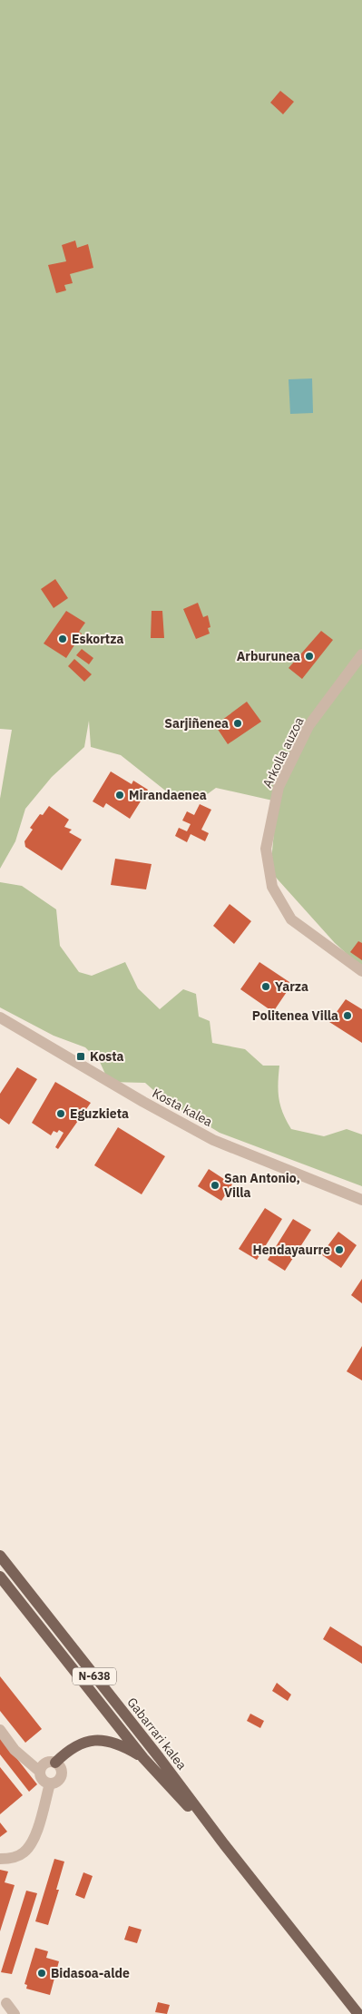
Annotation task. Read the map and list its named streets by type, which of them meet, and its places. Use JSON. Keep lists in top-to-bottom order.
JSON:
{
  "streets": {
    "main road": ["N-638", "Gabarrari kalea"],
    "street": ["Arkolla auzoa", "Kosta kalea"]
  },
  "places": {
    "other": [
      "Eskortza",
      "Arburunea",
      "Sarjiñenea",
      "Mirandaenea",
      "Yarza",
      "Politenea Villa",
      "Eguzkieta",
      "San Antonio, Villa",
      "Hendayaurre",
      "Bidasoa-alde"
    ],
    "transit": ["Kosta"]
  }
}
